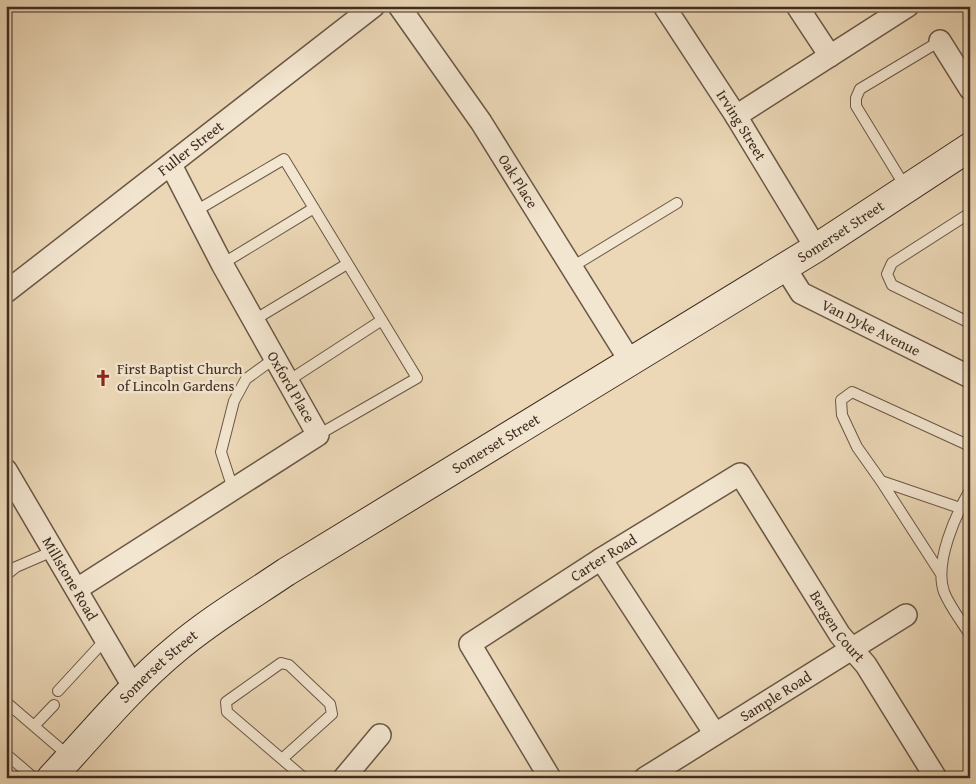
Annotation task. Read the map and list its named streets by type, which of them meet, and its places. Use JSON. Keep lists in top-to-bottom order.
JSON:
{
  "streets": {
    "main road": ["Somerset Street"],
    "street": [
      "Irving Street",
      "Fuller Street",
      "Oak Place",
      "Van Dyke Avenue",
      "Oxford Place",
      "Carter Road",
      "Millstone Road",
      "Bergen Court",
      "Sample Road"
    ]
  },
  "crossings": [
    ["Irving Street", "Somerset Street"],
    ["Fuller Street", "Oxford Place"],
    ["Oak Place", "Somerset Street"],
    ["Somerset Street", "Van Dyke Avenue"],
    ["Somerset Street", "Millstone Road"],
    ["Oxford Place", "Millstone Road"],
    ["Carter Road", "Bergen Court"],
    ["Bergen Court", "Sample Road"]
  ],
  "places": {
    "church": ["First Baptist Church of Lincoln Gardens"]
  }
}
